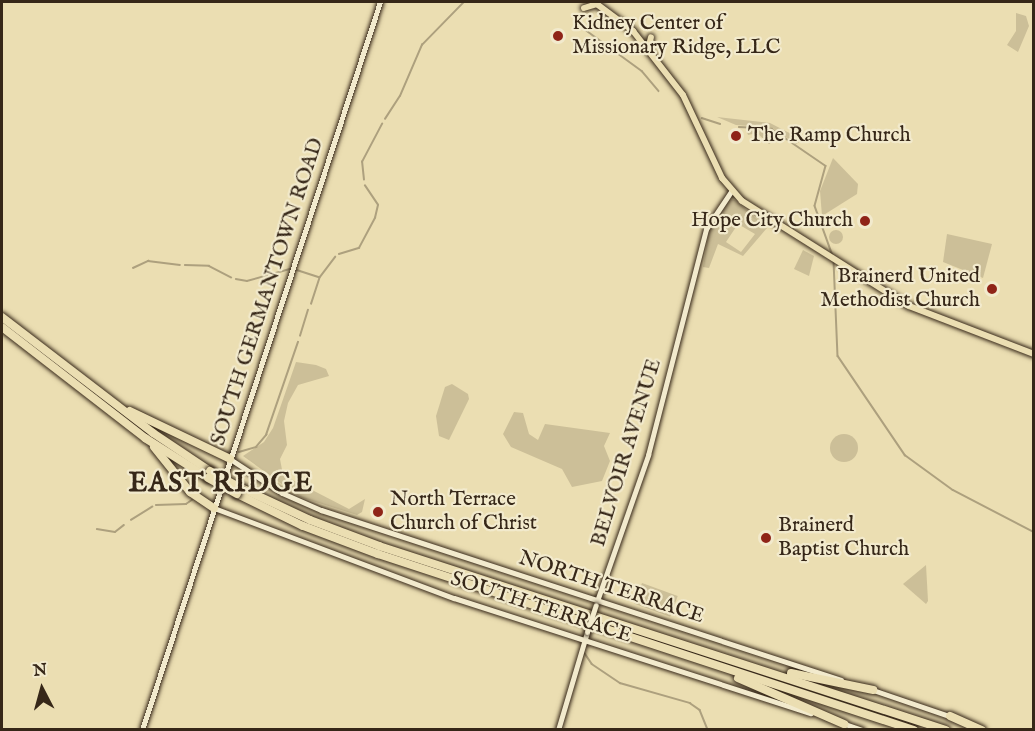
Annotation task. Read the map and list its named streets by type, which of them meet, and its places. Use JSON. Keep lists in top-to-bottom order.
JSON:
{
  "streets": {
    "street": [
      "SOUTH GERMANTOWN ROAD",
      "BELVOIR AVENUE",
      "NORTH TERRACE",
      "SOUTH TERRACE"
    ]
  },
  "crossings": [
    ["SOUTH GERMANTOWN ROAD", "NORTH TERRACE"],
    ["SOUTH GERMANTOWN ROAD", "SOUTH TERRACE"],
    ["BELVOIR AVENUE", "NORTH TERRACE"],
    ["BELVOIR AVENUE", "SOUTH TERRACE"]
  ],
  "districts": ["EAST RIDGE"],
  "places": [
    "Kidney Center of Missionary Ridge, LLC",
    "The Ramp Church",
    "Hope City Church",
    "Brainerd United Methodist Church",
    "North Terrace Church of Christ",
    "Brainerd Baptist Church"
  ],
  "north": "top"
}
